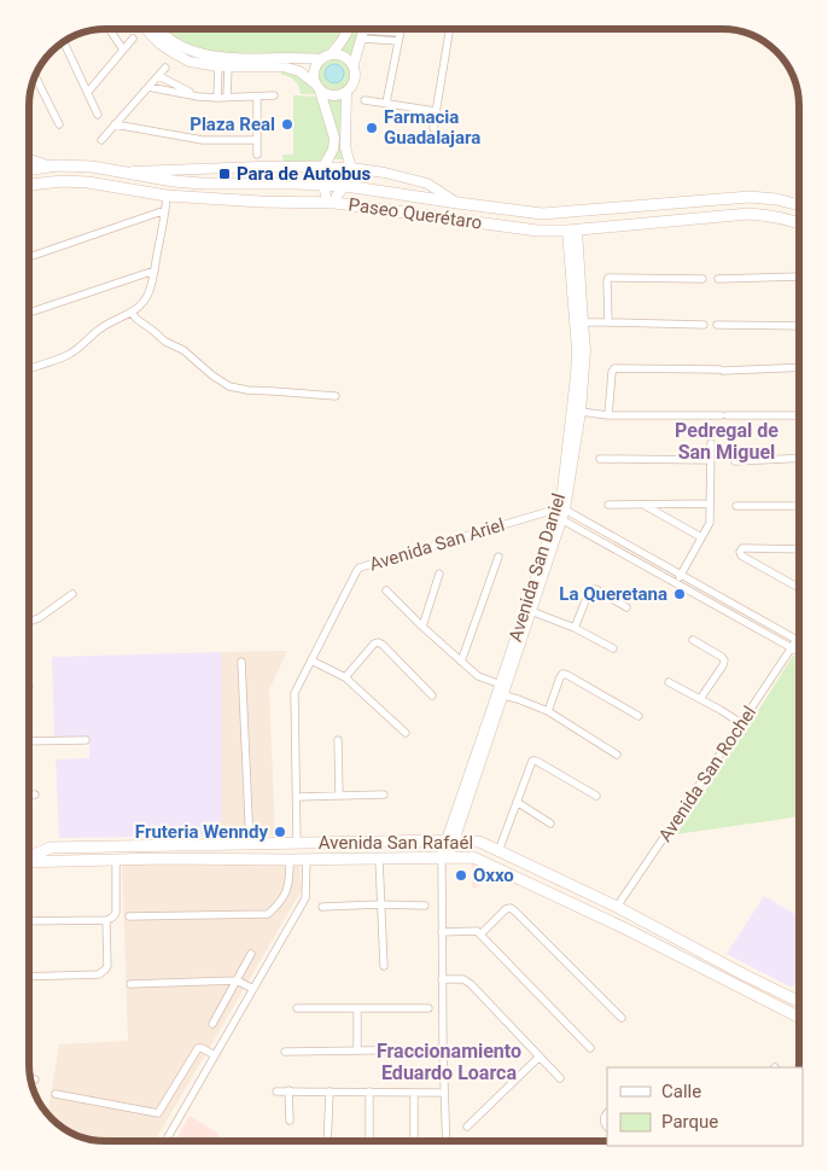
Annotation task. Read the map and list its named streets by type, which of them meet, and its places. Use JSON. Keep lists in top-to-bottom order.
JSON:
{
  "streets": {
    "main road": ["Paseo Querétaro", "Avenida San Rafaél"],
    "street": ["Avenida San Ariel", "Avenida San Daniel", "Avenida San Rochel"]
  },
  "crossings": [
    ["Paseo Querétaro", "Avenida San Daniel"],
    ["Avenida San Ariel", "Avenida San Daniel"],
    ["Avenida San Ariel", "Avenida San Rafaél"],
    ["Avenida San Daniel", "Avenida San Rafaél"],
    ["Avenida San Rochel", "Avenida San Rafaél"]
  ],
  "districts": ["Pedregal de San Miguel", "Fraccionamiento Eduardo Loarca"],
  "places": {
    "other": [
      "Plaza Real",
      "Farmacia Guadalajara",
      "La Queretana",
      "Fruteria Wenndy",
      "Oxxo"
    ],
    "transit": ["Para de Autobus"]
  },
  "legend": ["Calle", "Parque"]
}
